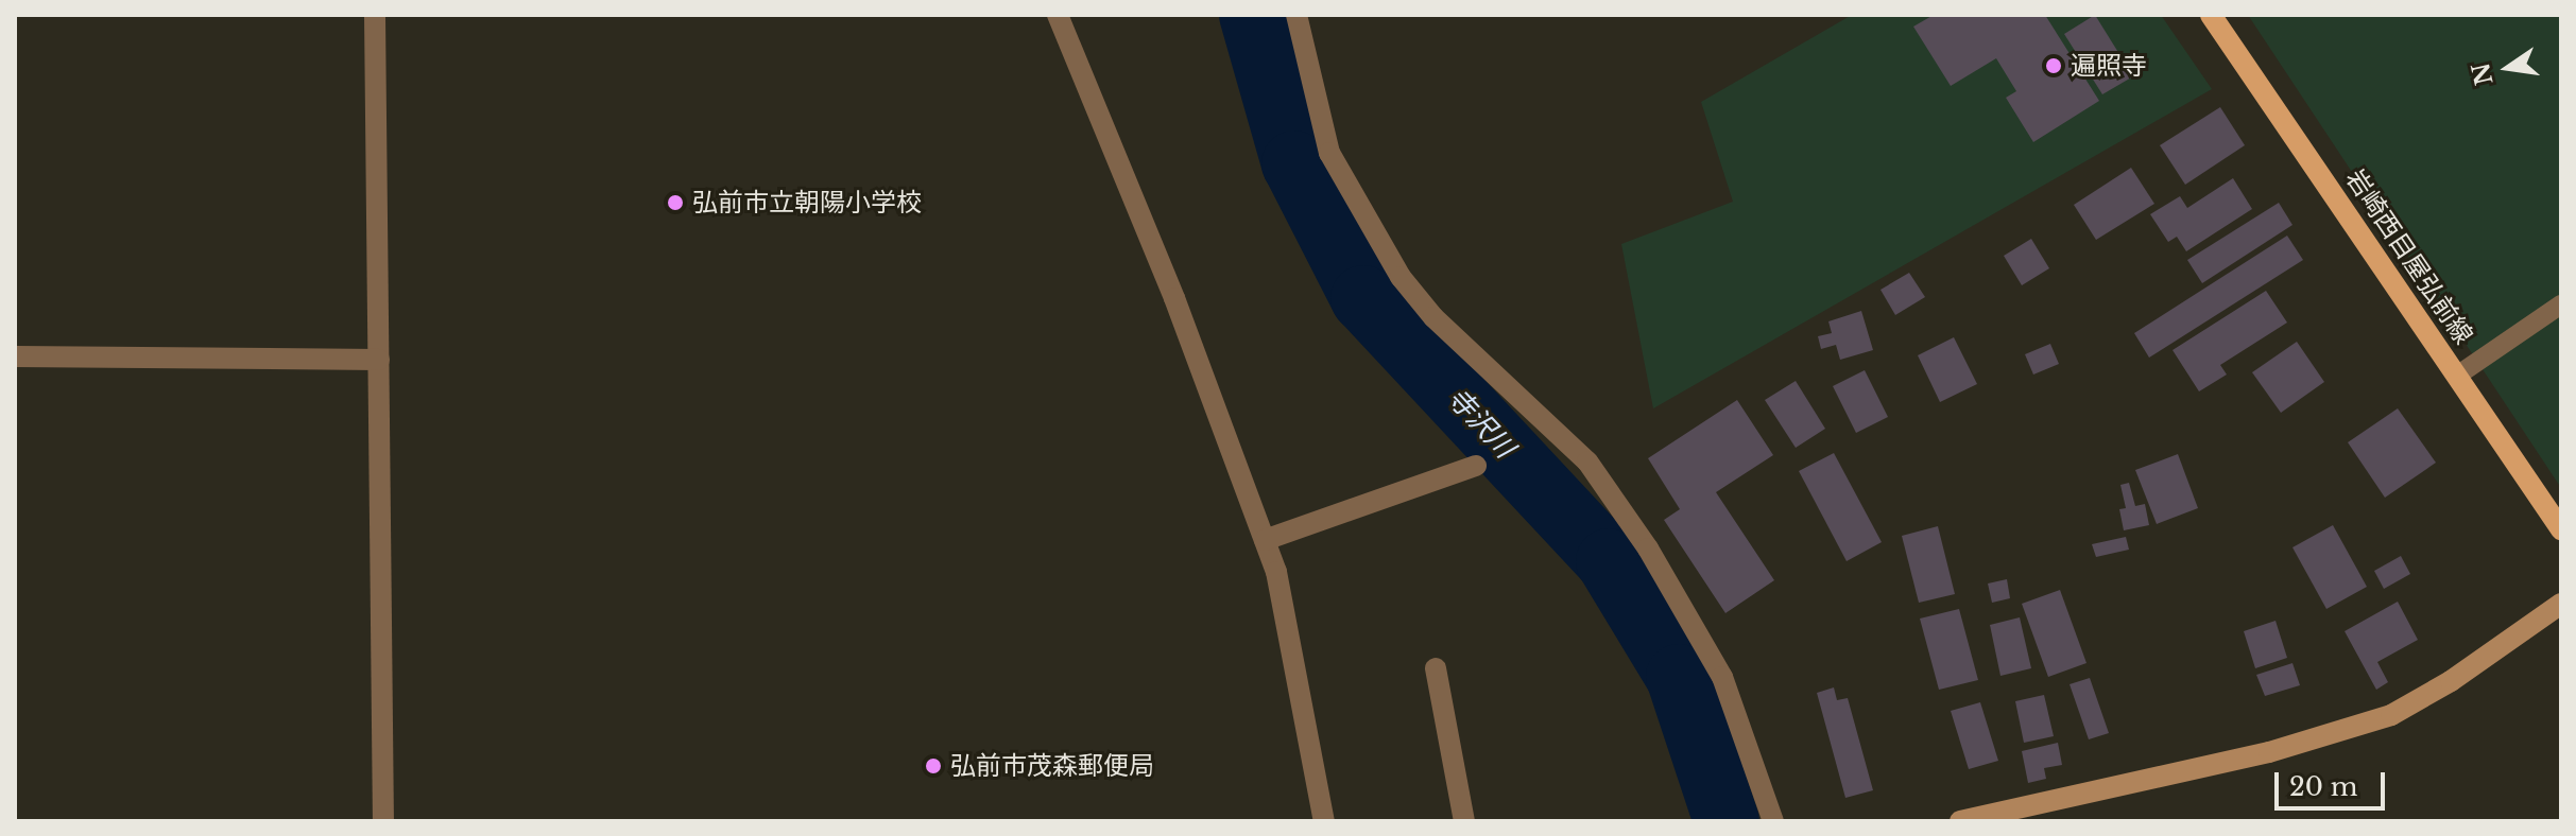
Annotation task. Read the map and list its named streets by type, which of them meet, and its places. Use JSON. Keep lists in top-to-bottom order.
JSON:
{
  "streets": {
    "main road": ["岩崎西目屋弘前線"]
  },
  "water": ["寺沢川"],
  "places": ["遍照寺", "弘前市立朝陽小学校", "弘前市茂森郵便局"],
  "scale_bar": "20 m",
  "north": "left"
}
